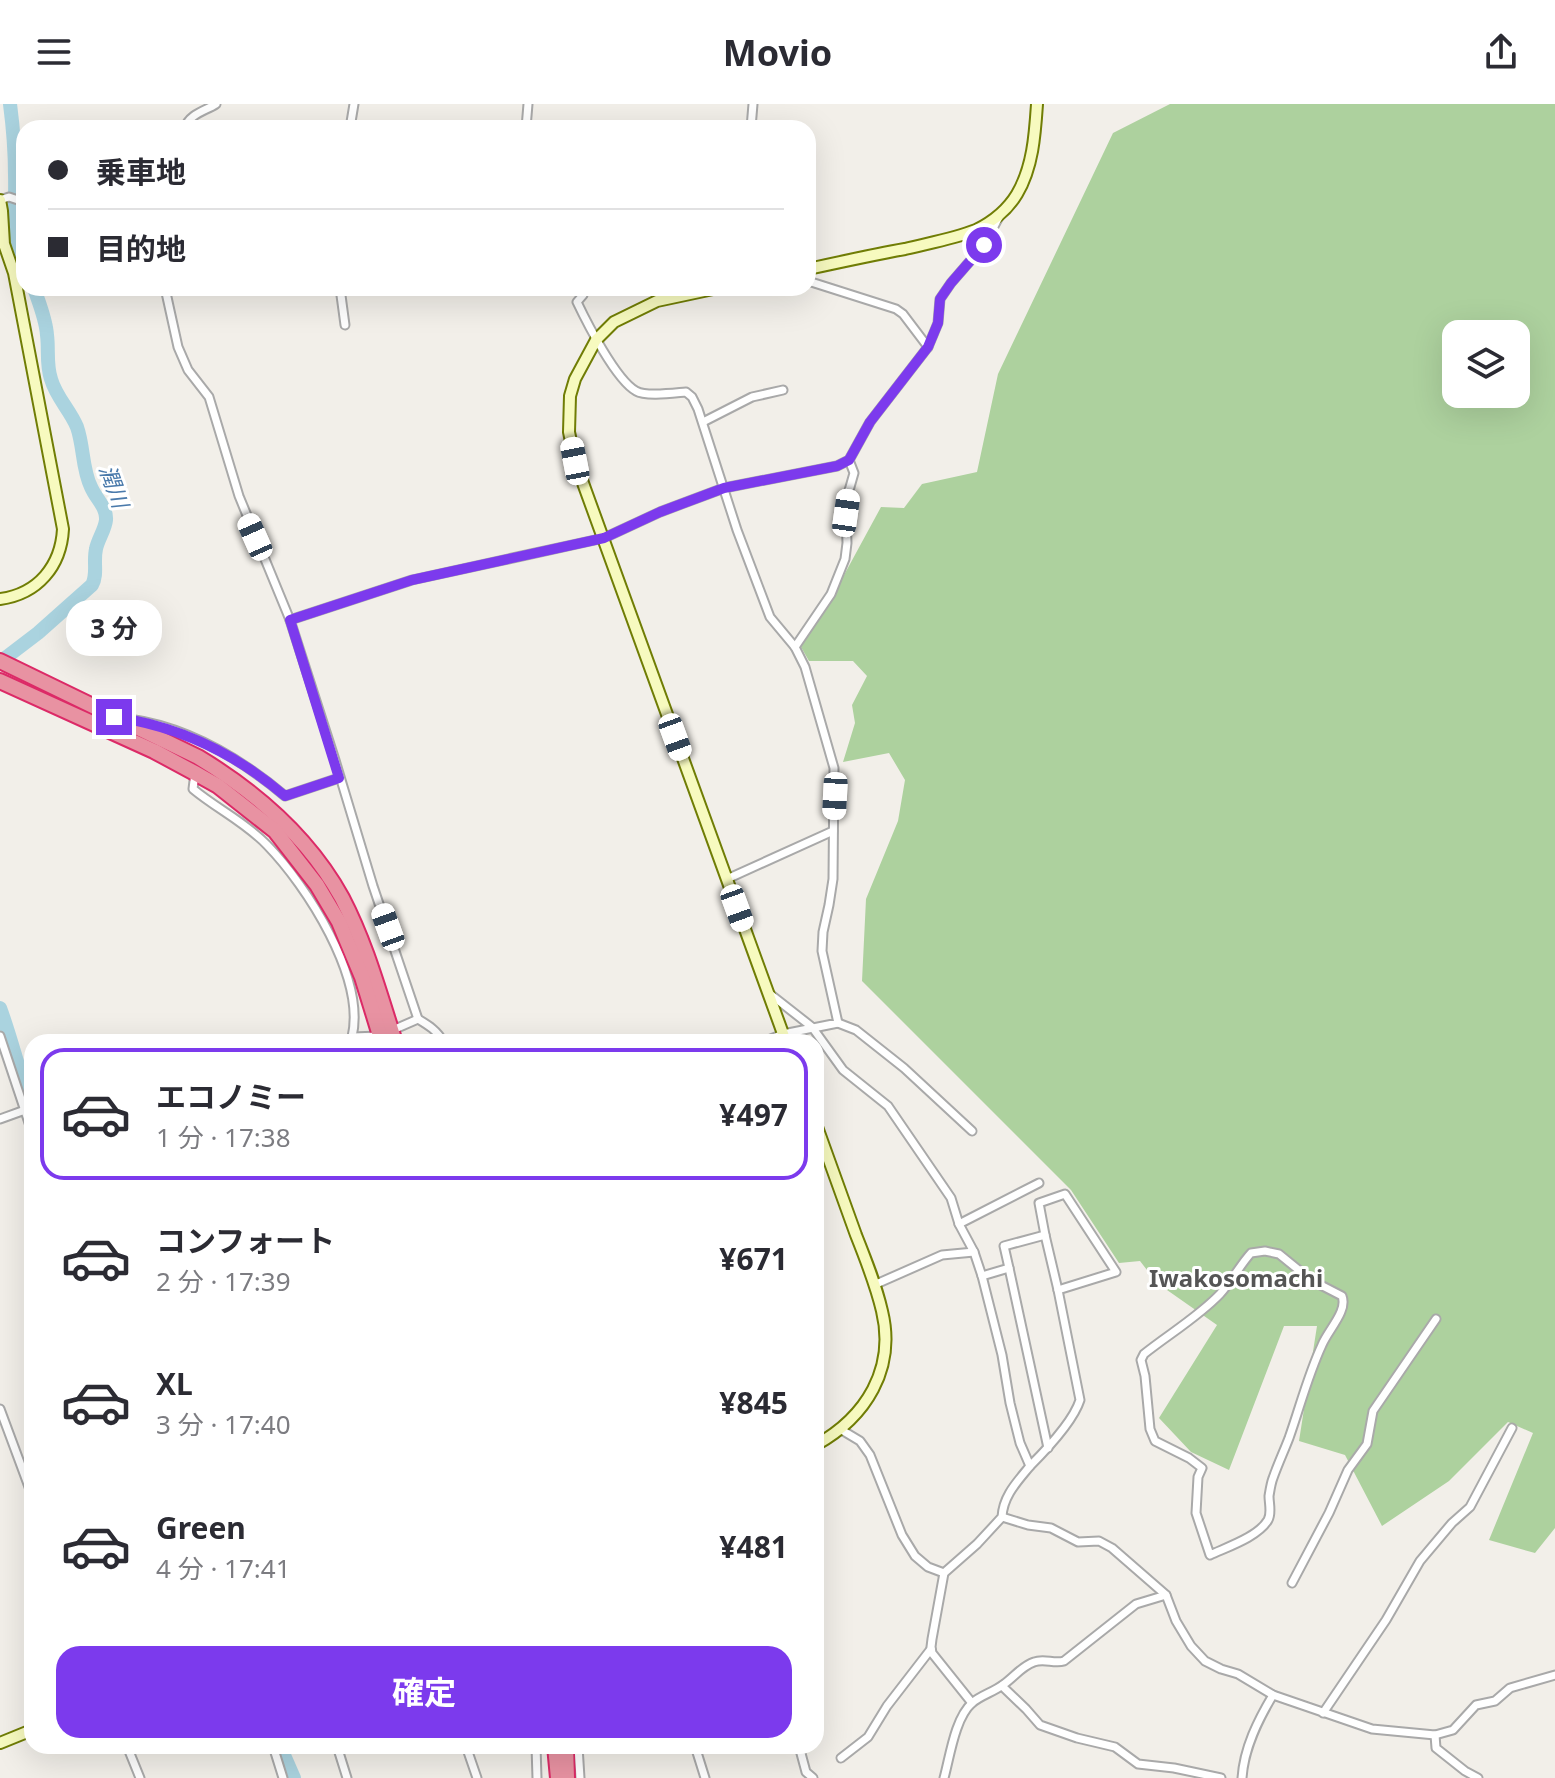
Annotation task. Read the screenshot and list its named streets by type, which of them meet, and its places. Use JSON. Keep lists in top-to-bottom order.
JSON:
{
  "districts": ["Iwakosomachi"],
  "water": ["潤川"],
  "page": {
    "header": "Movio",
    "banner": ["乗車地", "目的地"],
    "bubble": "3 分",
    "list": [
      {
        "name": "エコノミー",
        "note": "1 分 · 17:38",
        "value": "¥497"
      },
      {
        "name": "コンフォート",
        "note": "2 分 · 17:39",
        "value": "¥671"
      },
      {
        "name": "XL",
        "note": "3 分 · 17:40",
        "value": "¥845"
      },
      {
        "name": "Green",
        "note": "4 分 · 17:41",
        "value": "¥481"
      }
    ],
    "buttons": "確定"
  }
}
